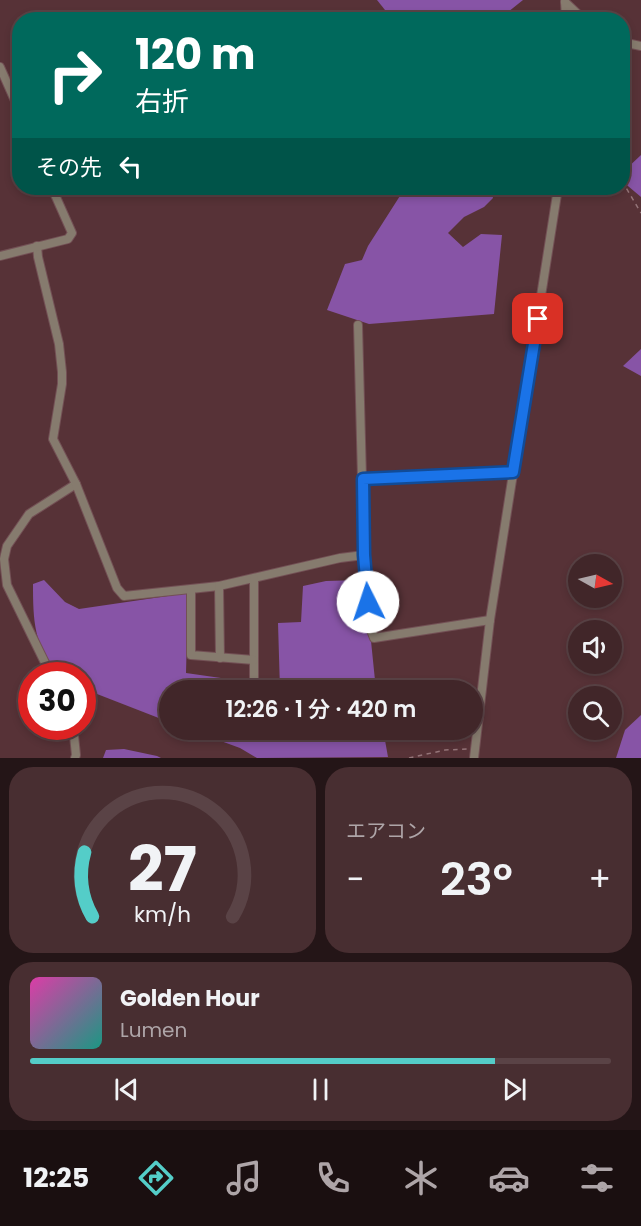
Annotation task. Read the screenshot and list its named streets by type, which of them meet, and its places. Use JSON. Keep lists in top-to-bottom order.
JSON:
{
  "north": "right",
  "page": {
    "turn": ["120 m", "右折"],
    "then": "その先",
    "limit": "30",
    "trip": "12:26 · 1 分 · 420 m",
    "tile": "エアコン",
    "heat": ["−", "23°", "+"],
    "song": ["Golden Hour", "Lumen"],
    "tabs": "12:25",
    "gauge": ["27", "km/h"]
  }
}
